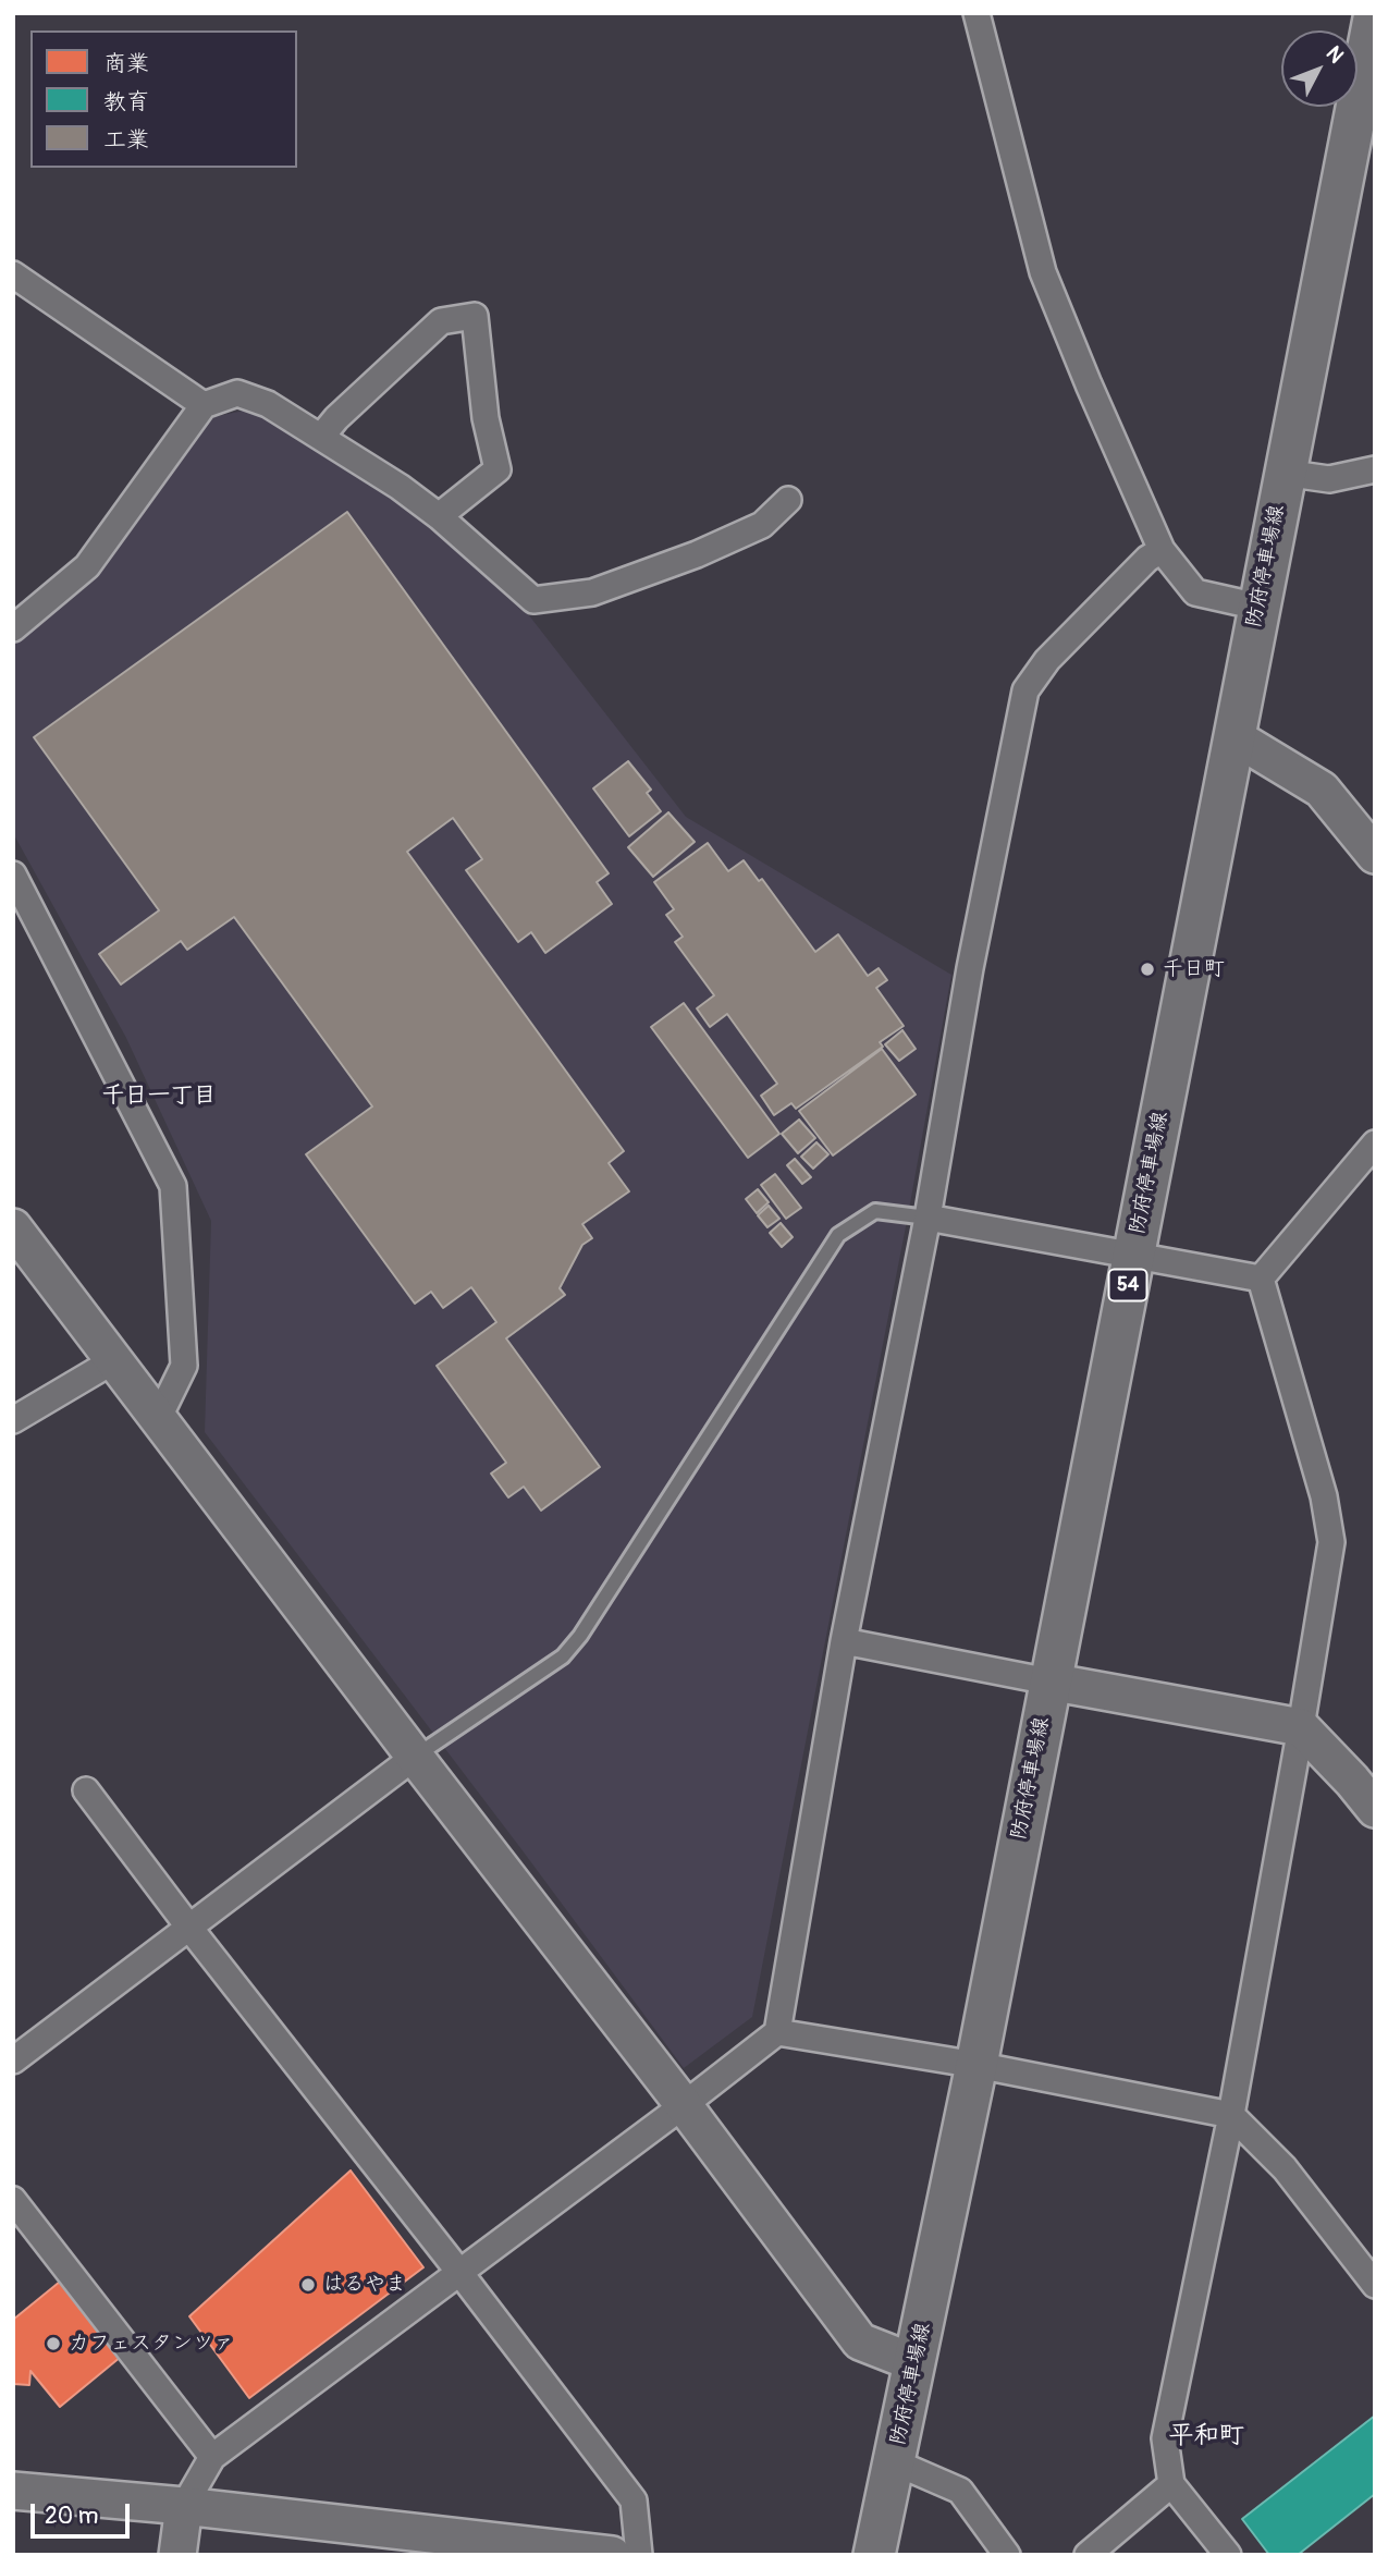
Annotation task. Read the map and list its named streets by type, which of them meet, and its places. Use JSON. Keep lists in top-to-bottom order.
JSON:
{
  "streets": {
    "main road": ["防府停車場線", "54"]
  },
  "districts": ["千日一丁目", "平和町"],
  "places": ["千日町", "はるやま", "カフェスタンツァ"],
  "legend": ["商業", "教育", "工業"],
  "scale_bar": "20 m",
  "north": "top right"
}
